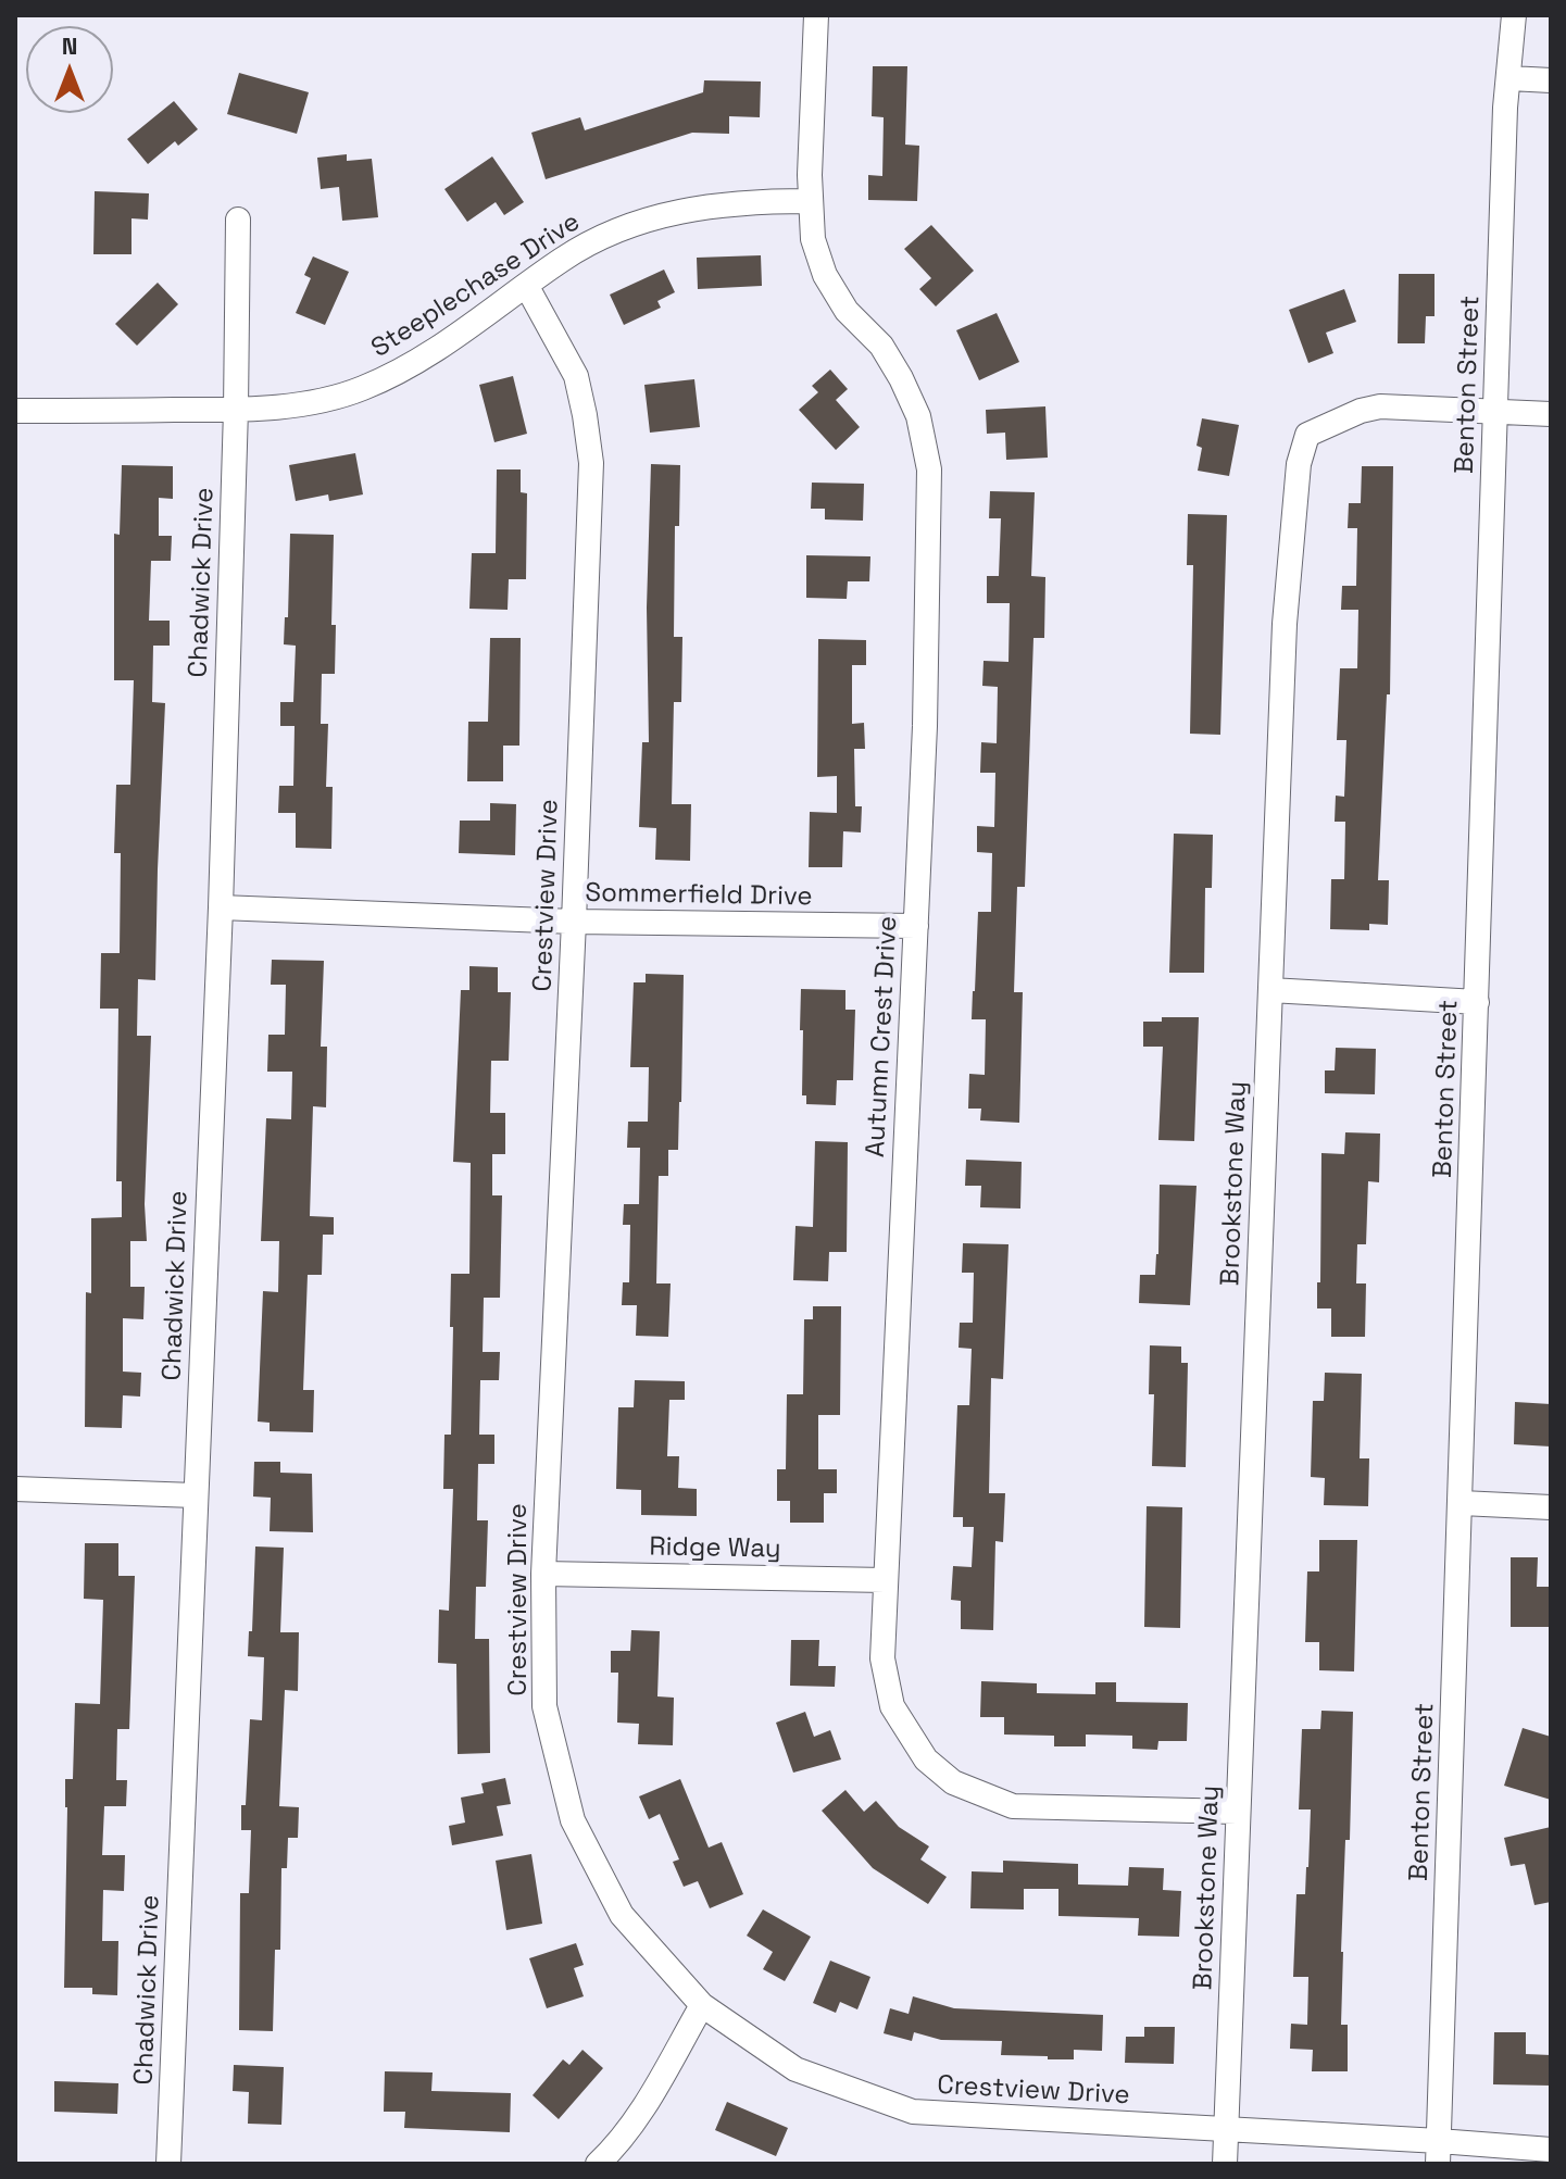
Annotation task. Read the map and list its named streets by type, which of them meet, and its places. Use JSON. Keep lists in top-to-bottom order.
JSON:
{
  "streets": {
    "street": [
      "Steeplechase Drive",
      "Benton Street",
      "Chadwick Drive",
      "Crestview Drive",
      "Sommerfield Drive",
      "Autumn Crest Drive",
      "Brookstone Way",
      "Ridge Way"
    ]
  },
  "crossings": [
    ["Steeplechase Drive", "Chadwick Drive"],
    ["Steeplechase Drive", "Crestview Drive"],
    ["Steeplechase Drive", "Autumn Crest Drive"],
    ["Benton Street", "Crestview Drive"],
    ["Benton Street", "Brookstone Way"],
    ["Chadwick Drive", "Sommerfield Drive"],
    ["Crestview Drive", "Sommerfield Drive"],
    ["Crestview Drive", "Brookstone Way"],
    ["Crestview Drive", "Ridge Way"],
    ["Sommerfield Drive", "Autumn Crest Drive"],
    ["Autumn Crest Drive", "Brookstone Way"],
    ["Autumn Crest Drive", "Ridge Way"]
  ],
  "north": "top"
}
